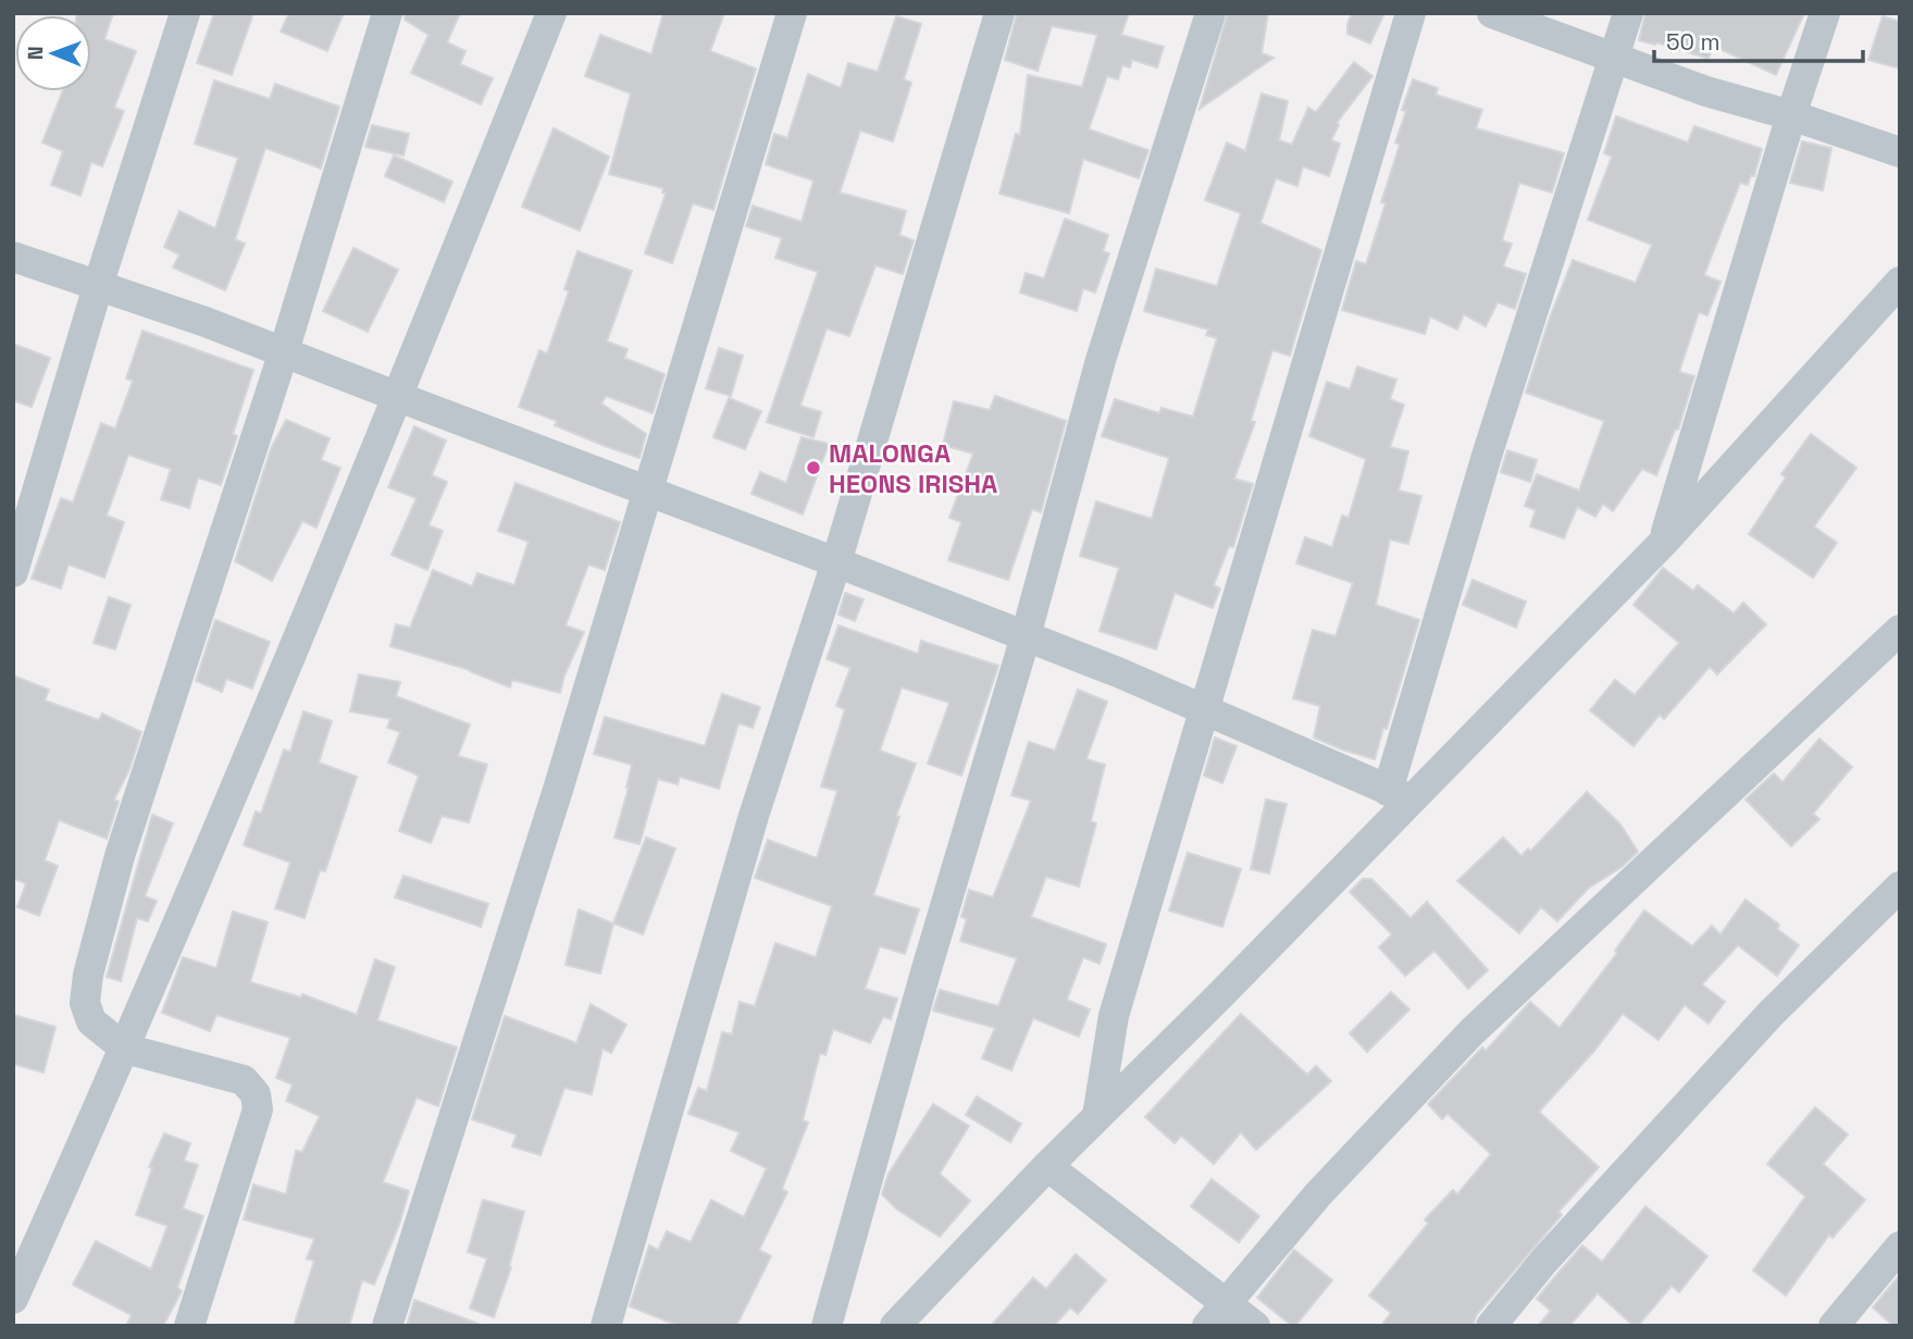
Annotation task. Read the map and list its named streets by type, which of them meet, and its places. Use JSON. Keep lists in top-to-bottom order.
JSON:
{
  "places": ["MALONGA HEONS IRISHA"],
  "scale_bar": "50 m",
  "north": "left"
}
